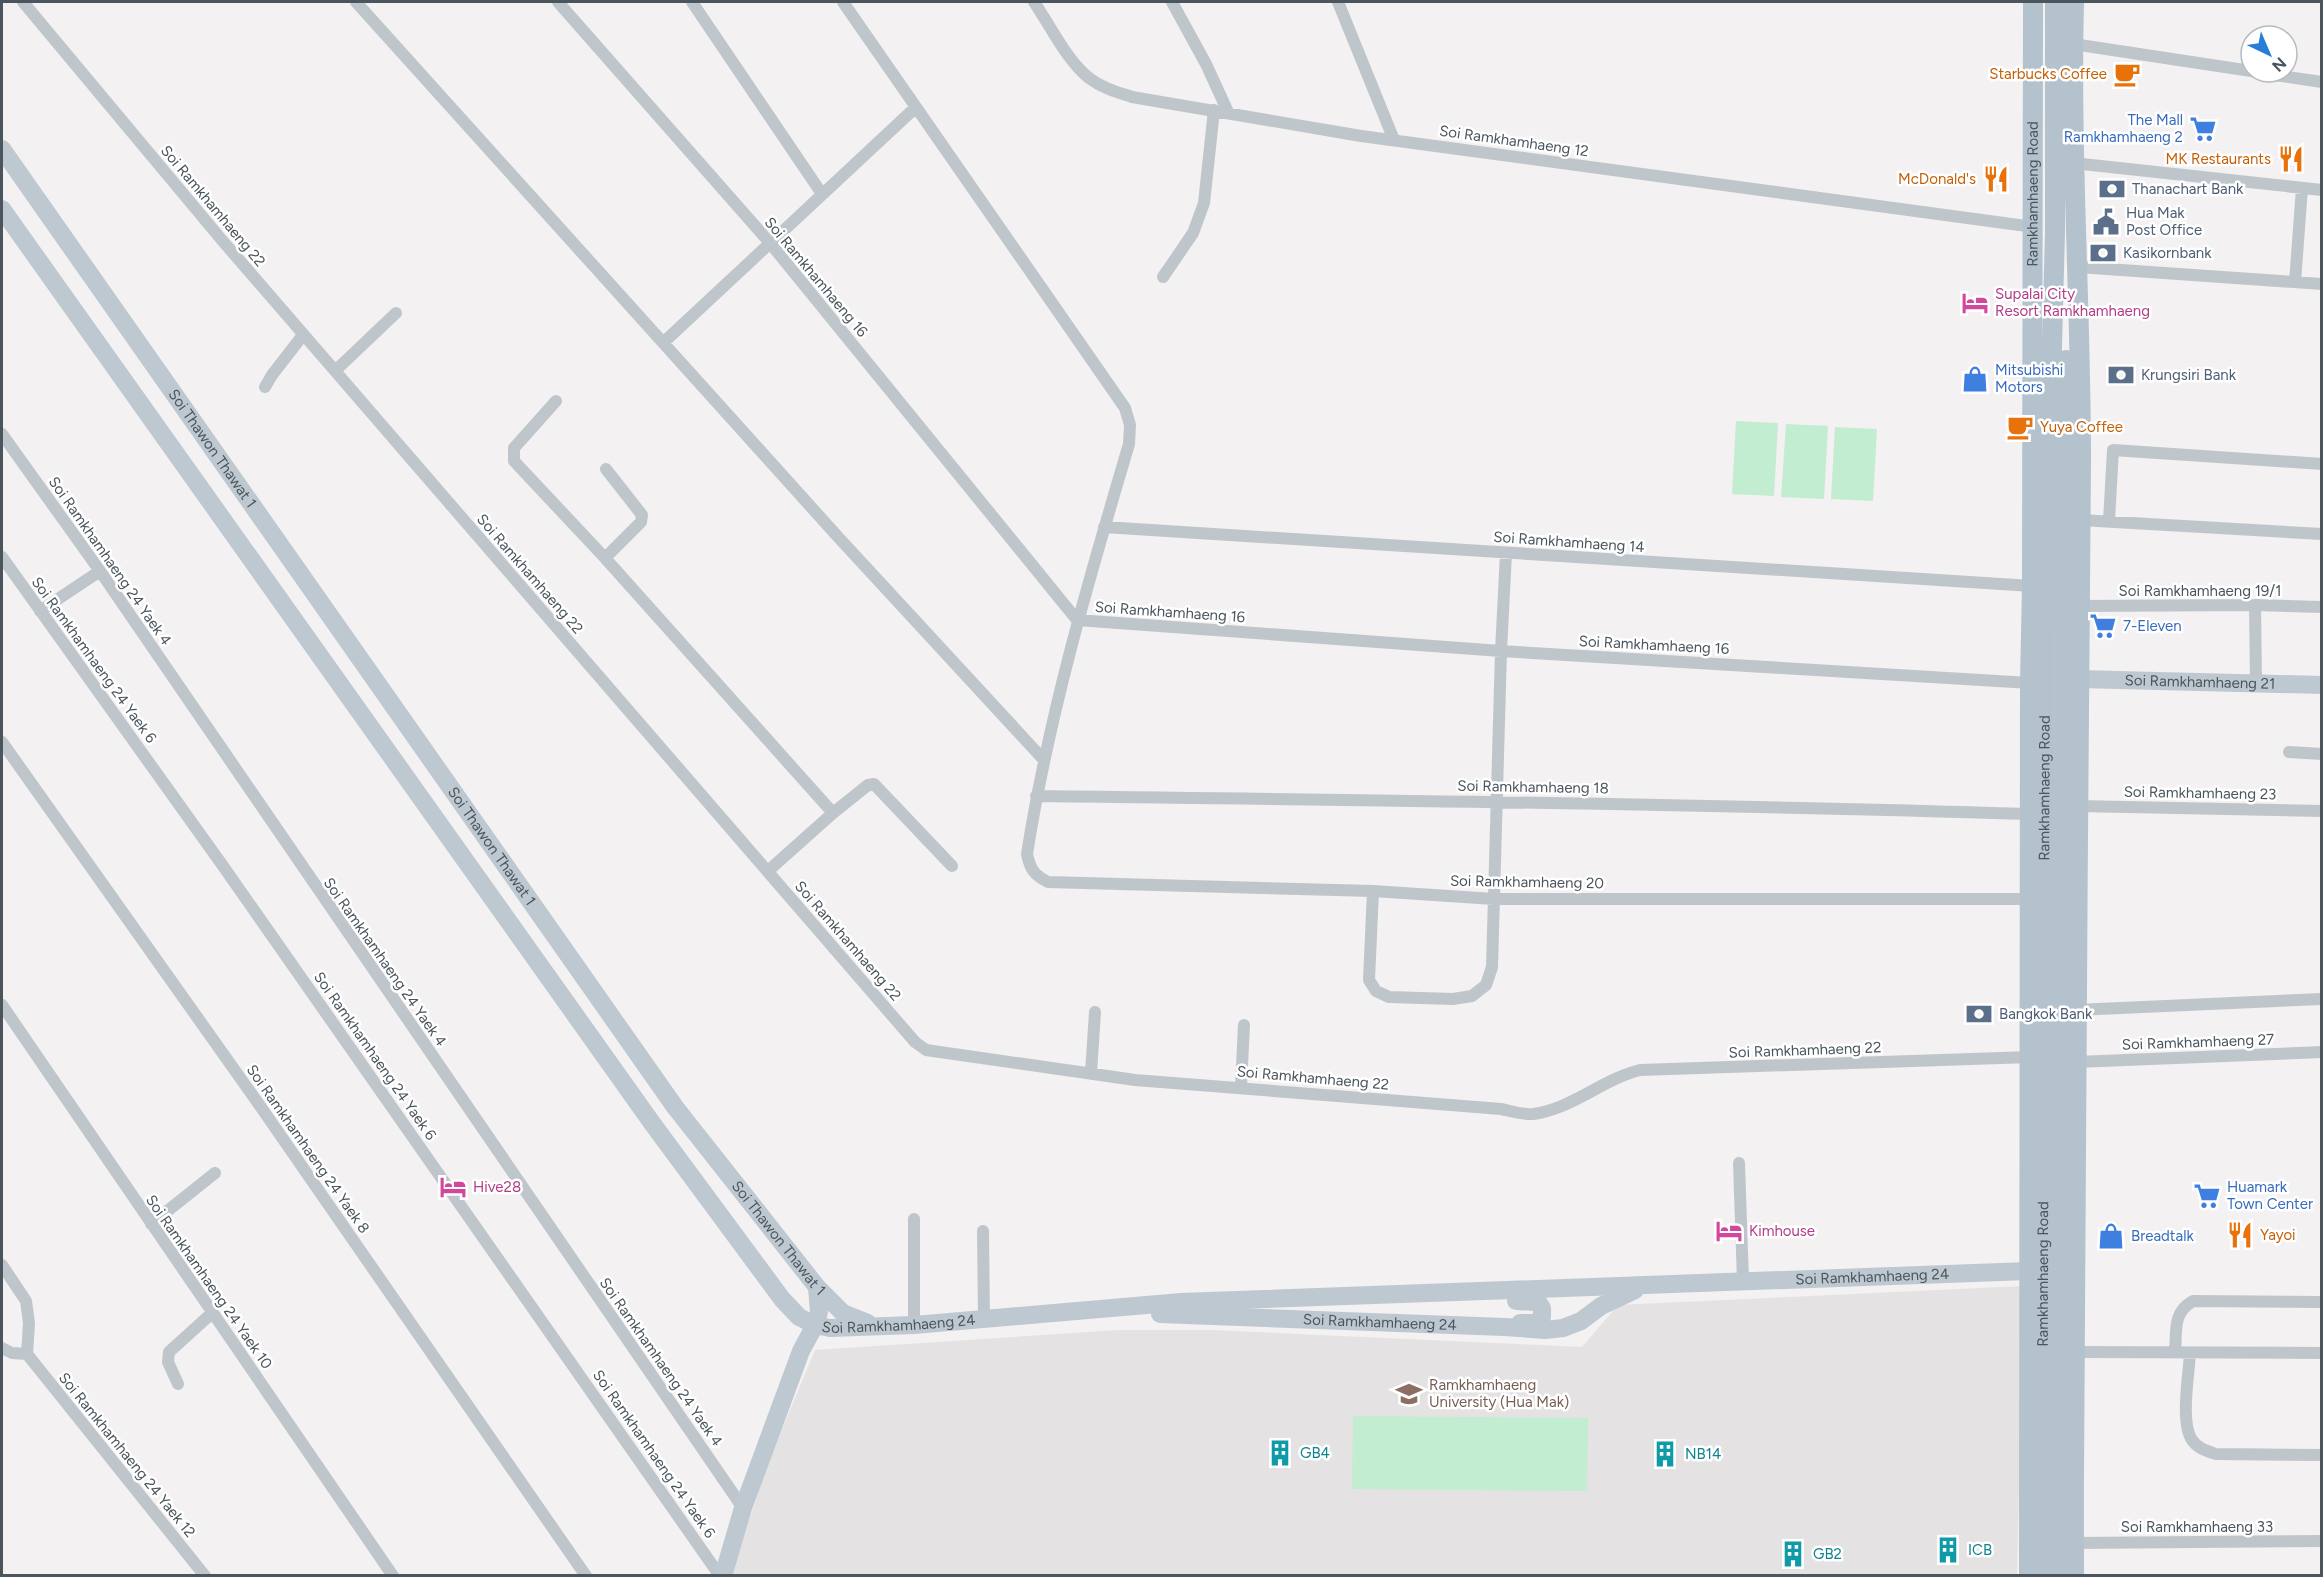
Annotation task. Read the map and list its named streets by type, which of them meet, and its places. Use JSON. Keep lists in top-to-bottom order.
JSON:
{
  "streets": {
    "main road": [
      "Ramkhamhaeng Road",
      "Soi Thawon Thawat 1",
      "Soi Ramkhamhaeng 21",
      "Soi Ramkhamhaeng 24"
    ],
    "street": [
      "Soi Ramkhamhaeng 12",
      "Soi Ramkhamhaeng 22",
      "Soi Ramkhamhaeng 16",
      "Soi Ramkhamhaeng 14",
      "Soi Ramkhamhaeng 24 Yaek 4",
      "Soi Ramkhamhaeng 19/1",
      "Soi Ramkhamhaeng 24 Yaek 6",
      "Soi Ramkhamhaeng 18",
      "Soi Ramkhamhaeng 23",
      "Soi Ramkhamhaeng 20",
      "Soi Ramkhamhaeng 27",
      "Soi Ramkhamhaeng 24 Yaek 8",
      "Soi Ramkhamhaeng 24 Yaek 10",
      "Soi Ramkhamhaeng 24 Yaek 12",
      "Soi Ramkhamhaeng 33"
    ]
  },
  "crossings": [
    ["Soi Ramkhamhaeng 12", "Ramkhamhaeng Road"],
    ["Ramkhamhaeng Road", "Soi Ramkhamhaeng 22"],
    ["Ramkhamhaeng Road", "Soi Ramkhamhaeng 16"],
    ["Ramkhamhaeng Road", "Soi Ramkhamhaeng 14"],
    ["Ramkhamhaeng Road", "Soi Ramkhamhaeng 19/1"],
    ["Ramkhamhaeng Road", "Soi Ramkhamhaeng 21"],
    ["Ramkhamhaeng Road", "Soi Ramkhamhaeng 18"],
    ["Ramkhamhaeng Road", "Soi Ramkhamhaeng 23"],
    ["Ramkhamhaeng Road", "Soi Ramkhamhaeng 20"],
    ["Ramkhamhaeng Road", "Soi Ramkhamhaeng 27"],
    ["Ramkhamhaeng Road", "Soi Ramkhamhaeng 24"],
    ["Ramkhamhaeng Road", "Soi Ramkhamhaeng 33"],
    ["Soi Thawon Thawat 1", "Soi Ramkhamhaeng 24"],
    ["Soi Ramkhamhaeng 24 Yaek 4", "Soi Ramkhamhaeng 24"],
    ["Soi Ramkhamhaeng 24 Yaek 6", "Soi Ramkhamhaeng 24"],
    ["Soi Ramkhamhaeng 18", "Soi Ramkhamhaeng 20"]
  ],
  "places": {
    "cafe": ["Starbucks Coffee", "Yuya Coffee"],
    "supermarket": ["The Mall Ramkhamhaeng 2", "7-Eleven", "Huamark Town Center"],
    "restaurant": ["MK Restaurants", "McDonald's", "Yayoi"],
    "bank": [
      "Thanachart Bank",
      "Kasikornbank",
      "Krungsiri Bank",
      "Bangkok Bank"
    ],
    "public building": ["Hua Mak Post Office"],
    "hotel": ["Supalai City Resort Ramkhamhaeng", "Hive28", "Kimhouse"],
    "shop": ["Mitsubishi Motors", "Breadtalk"],
    "school or university": ["Ramkhamhaeng University (Hua Mak)"],
    "building": [
      "GB4",
      "NB14",
      "ICB",
      "GB2"
    ]
  },
  "north": "bottom right"
}
